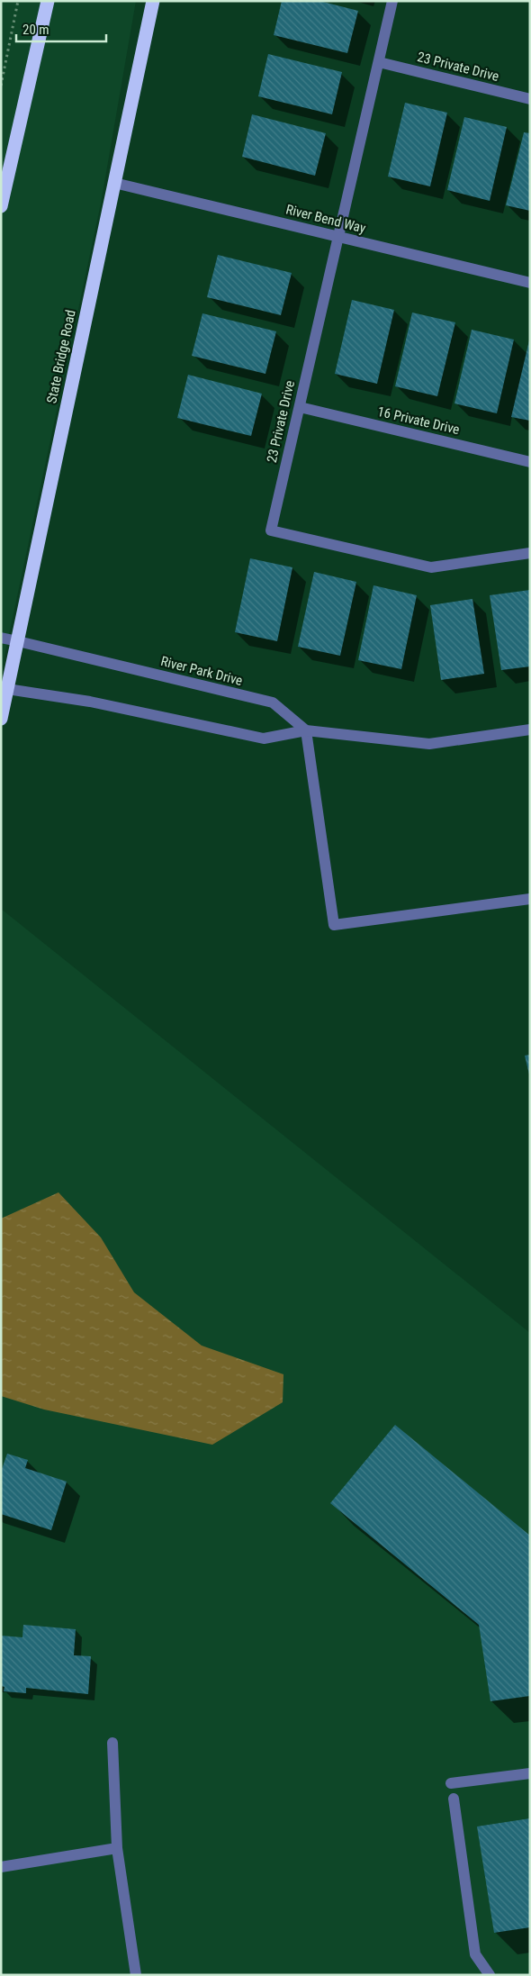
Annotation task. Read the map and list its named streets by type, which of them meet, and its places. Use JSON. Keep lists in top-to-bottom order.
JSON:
{
  "streets": {
    "highway": ["State Bridge Road"],
    "street": [
      "23 Private Drive",
      "River Bend Way",
      "16 Private Drive",
      "River Park Drive"
    ]
  },
  "crossings": [
    ["23 Private Drive", "River Bend Way"],
    ["23 Private Drive", "16 Private Drive"],
    ["River Bend Way", "State Bridge Road"],
    ["State Bridge Road", "River Park Drive"]
  ],
  "scale_bar": "20 m"
}
